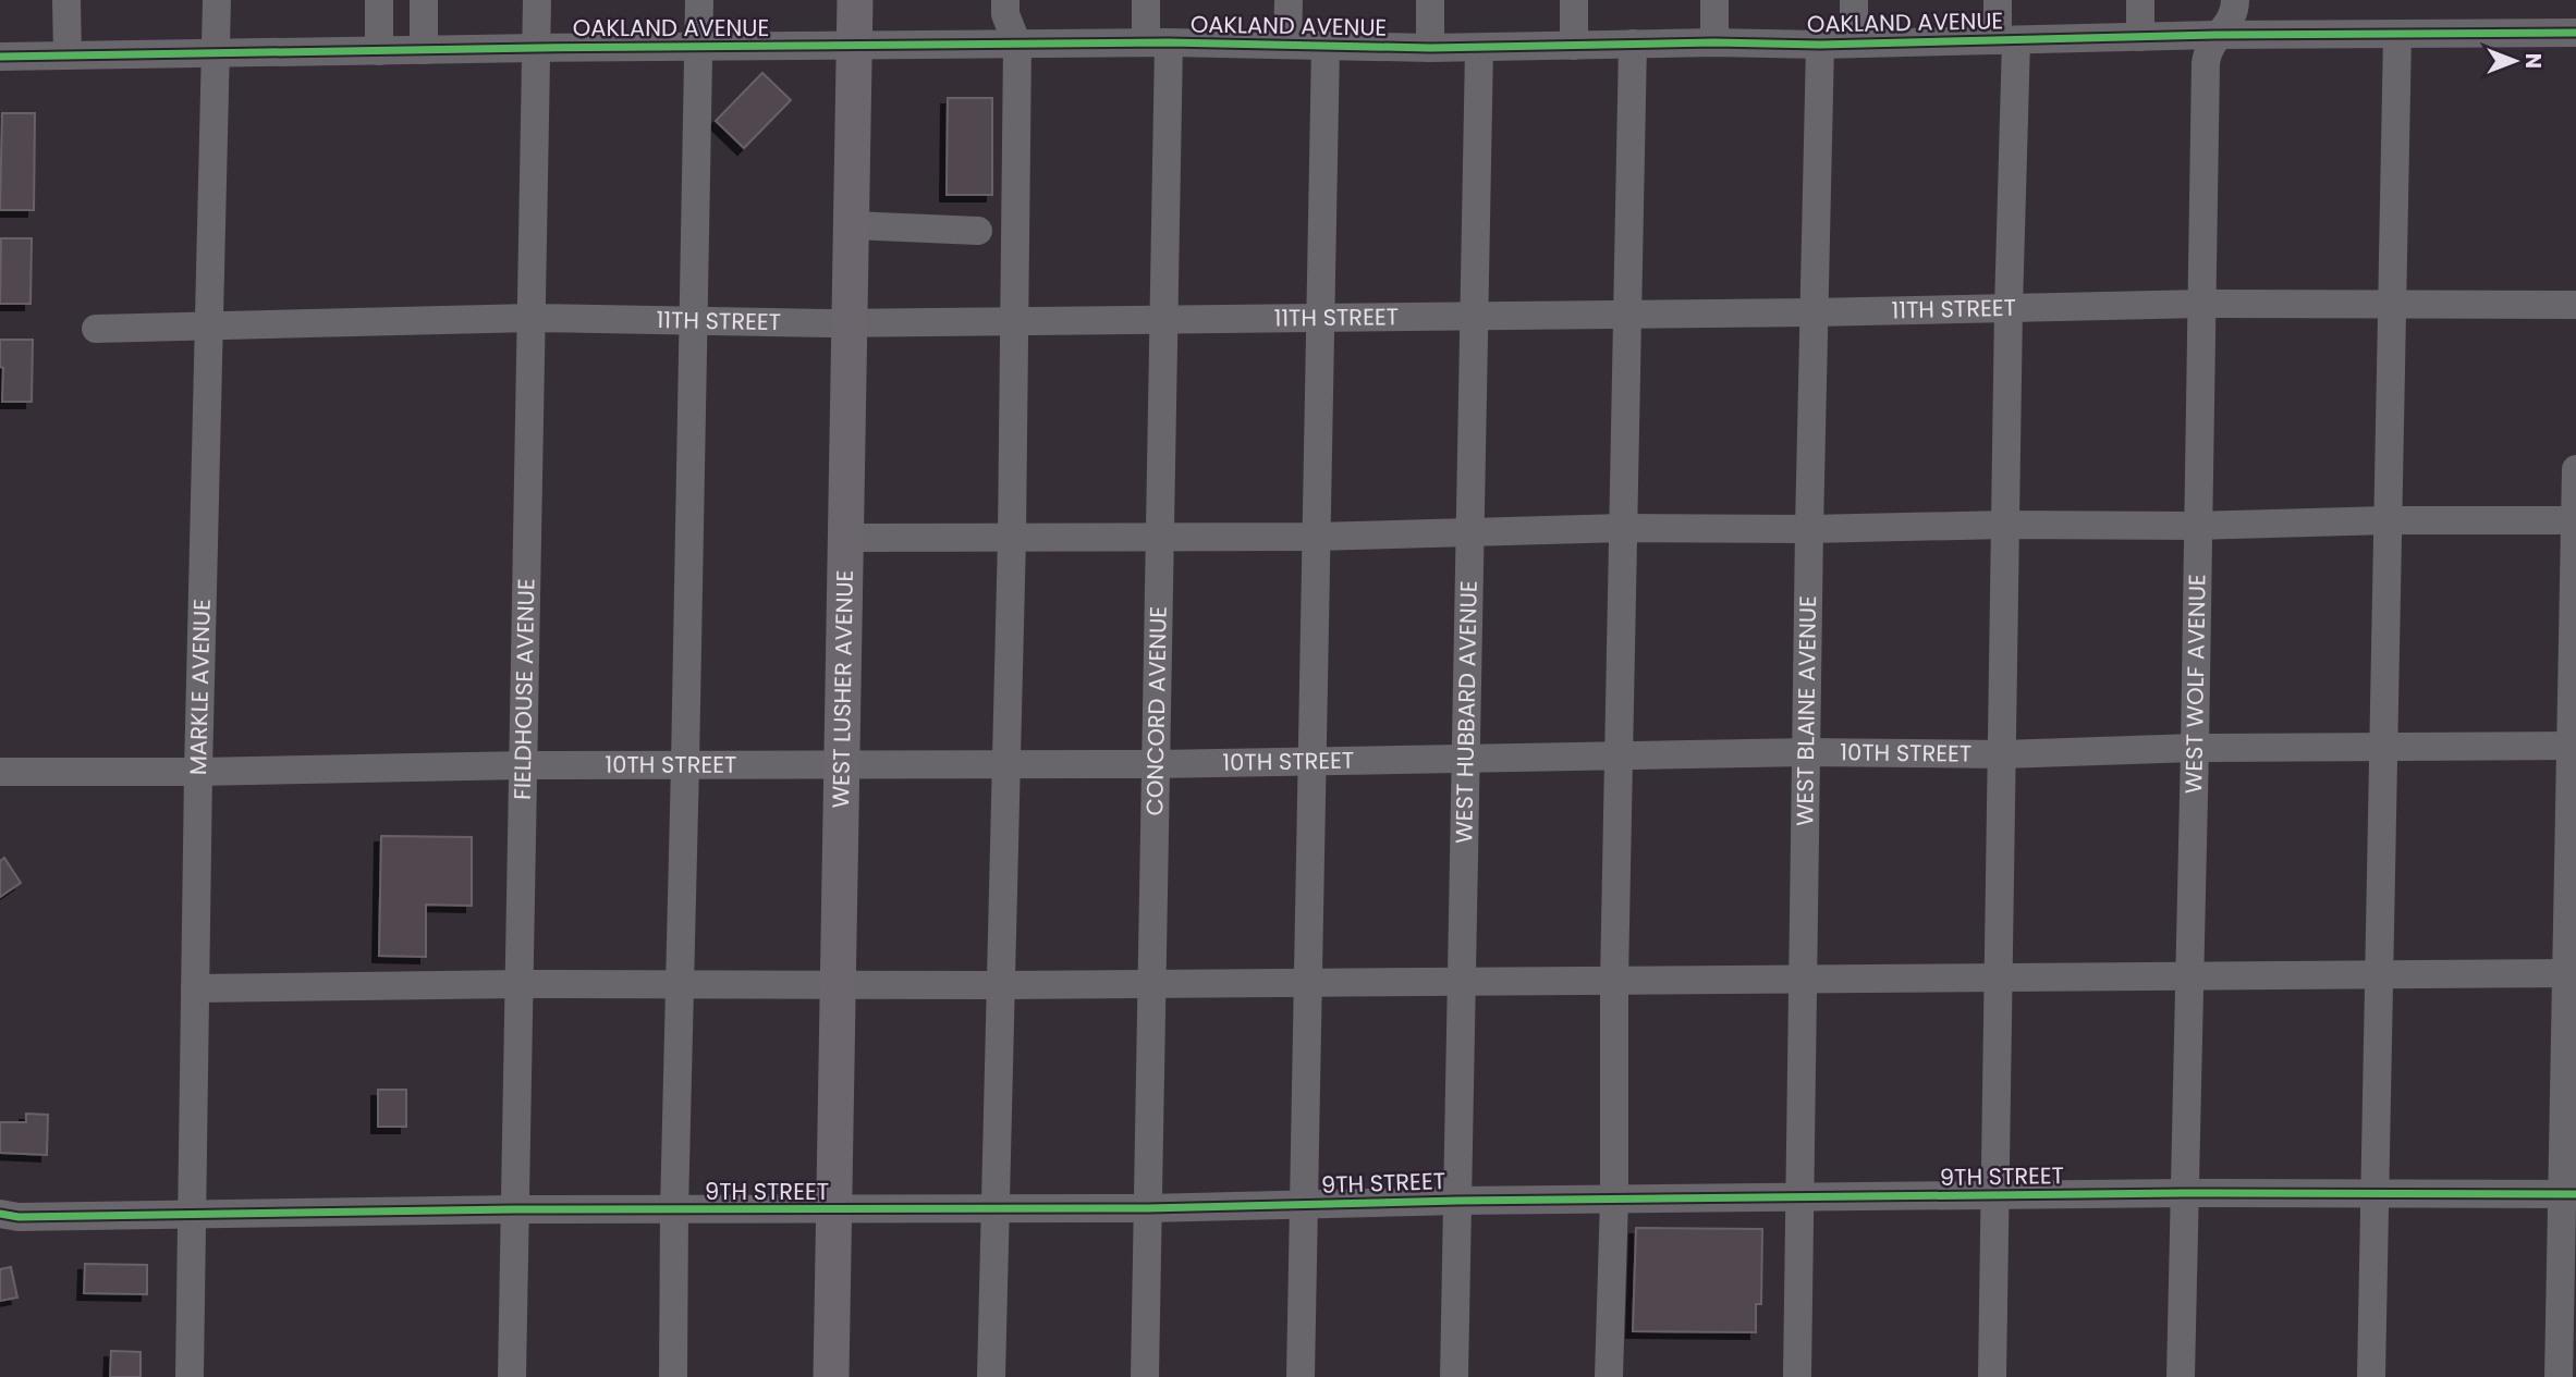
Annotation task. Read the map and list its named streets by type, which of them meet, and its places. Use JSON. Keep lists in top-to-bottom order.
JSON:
{
  "streets": {
    "main road": ["WEST LUSHER AVENUE"],
    "street": [
      "OAKLAND AVENUE",
      "11TH STREET",
      "WEST WOLF AVENUE",
      "MARKLE AVENUE",
      "FIELDHOUSE AVENUE",
      "CONCORD AVENUE",
      "WEST BLAINE AVENUE",
      "WEST HUBBARD AVENUE",
      "10TH STREET",
      "9TH STREET"
    ]
  },
  "crossings": [
    ["OAKLAND AVENUE", "WEST WOLF AVENUE"],
    ["OAKLAND AVENUE", "MARKLE AVENUE"],
    ["OAKLAND AVENUE", "FIELDHOUSE AVENUE"],
    ["OAKLAND AVENUE", "WEST LUSHER AVENUE"],
    ["OAKLAND AVENUE", "CONCORD AVENUE"],
    ["OAKLAND AVENUE", "WEST BLAINE AVENUE"],
    ["OAKLAND AVENUE", "WEST HUBBARD AVENUE"],
    ["11TH STREET", "WEST WOLF AVENUE"],
    ["11TH STREET", "MARKLE AVENUE"],
    ["11TH STREET", "FIELDHOUSE AVENUE"],
    ["11TH STREET", "WEST LUSHER AVENUE"],
    ["11TH STREET", "CONCORD AVENUE"],
    ["11TH STREET", "WEST BLAINE AVENUE"],
    ["11TH STREET", "WEST HUBBARD AVENUE"],
    ["WEST WOLF AVENUE", "10TH STREET"],
    ["WEST WOLF AVENUE", "9TH STREET"],
    ["MARKLE AVENUE", "10TH STREET"],
    ["MARKLE AVENUE", "9TH STREET"],
    ["FIELDHOUSE AVENUE", "10TH STREET"],
    ["FIELDHOUSE AVENUE", "9TH STREET"],
    ["WEST LUSHER AVENUE", "10TH STREET"],
    ["WEST LUSHER AVENUE", "9TH STREET"],
    ["CONCORD AVENUE", "10TH STREET"],
    ["CONCORD AVENUE", "9TH STREET"],
    ["WEST BLAINE AVENUE", "10TH STREET"],
    ["WEST BLAINE AVENUE", "9TH STREET"],
    ["WEST HUBBARD AVENUE", "10TH STREET"],
    ["WEST HUBBARD AVENUE", "9TH STREET"]
  ],
  "north": "right"
}
